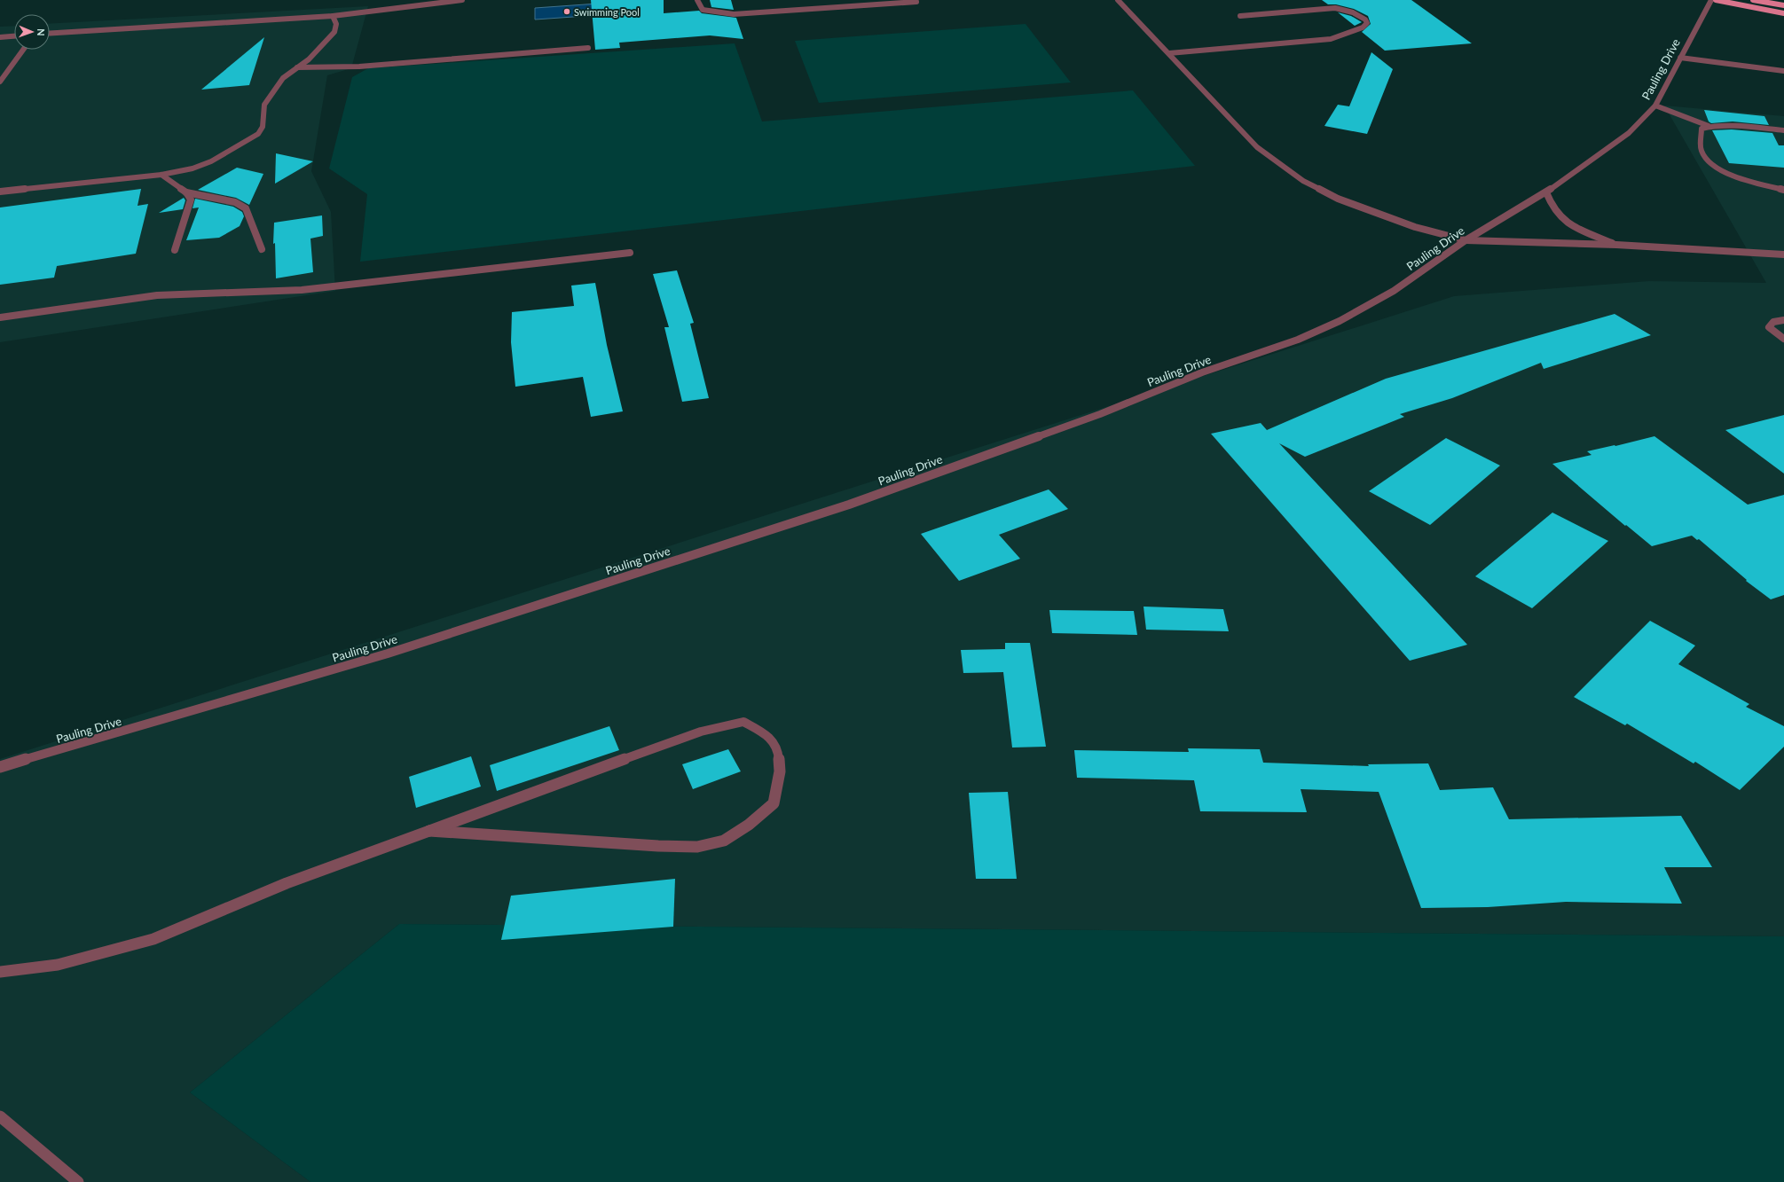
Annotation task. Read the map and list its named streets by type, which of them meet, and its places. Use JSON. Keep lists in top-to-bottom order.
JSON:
{
  "streets": {
    "street": ["Pauling Drive"]
  },
  "places": ["Swimming Pool"],
  "north": "right"
}
